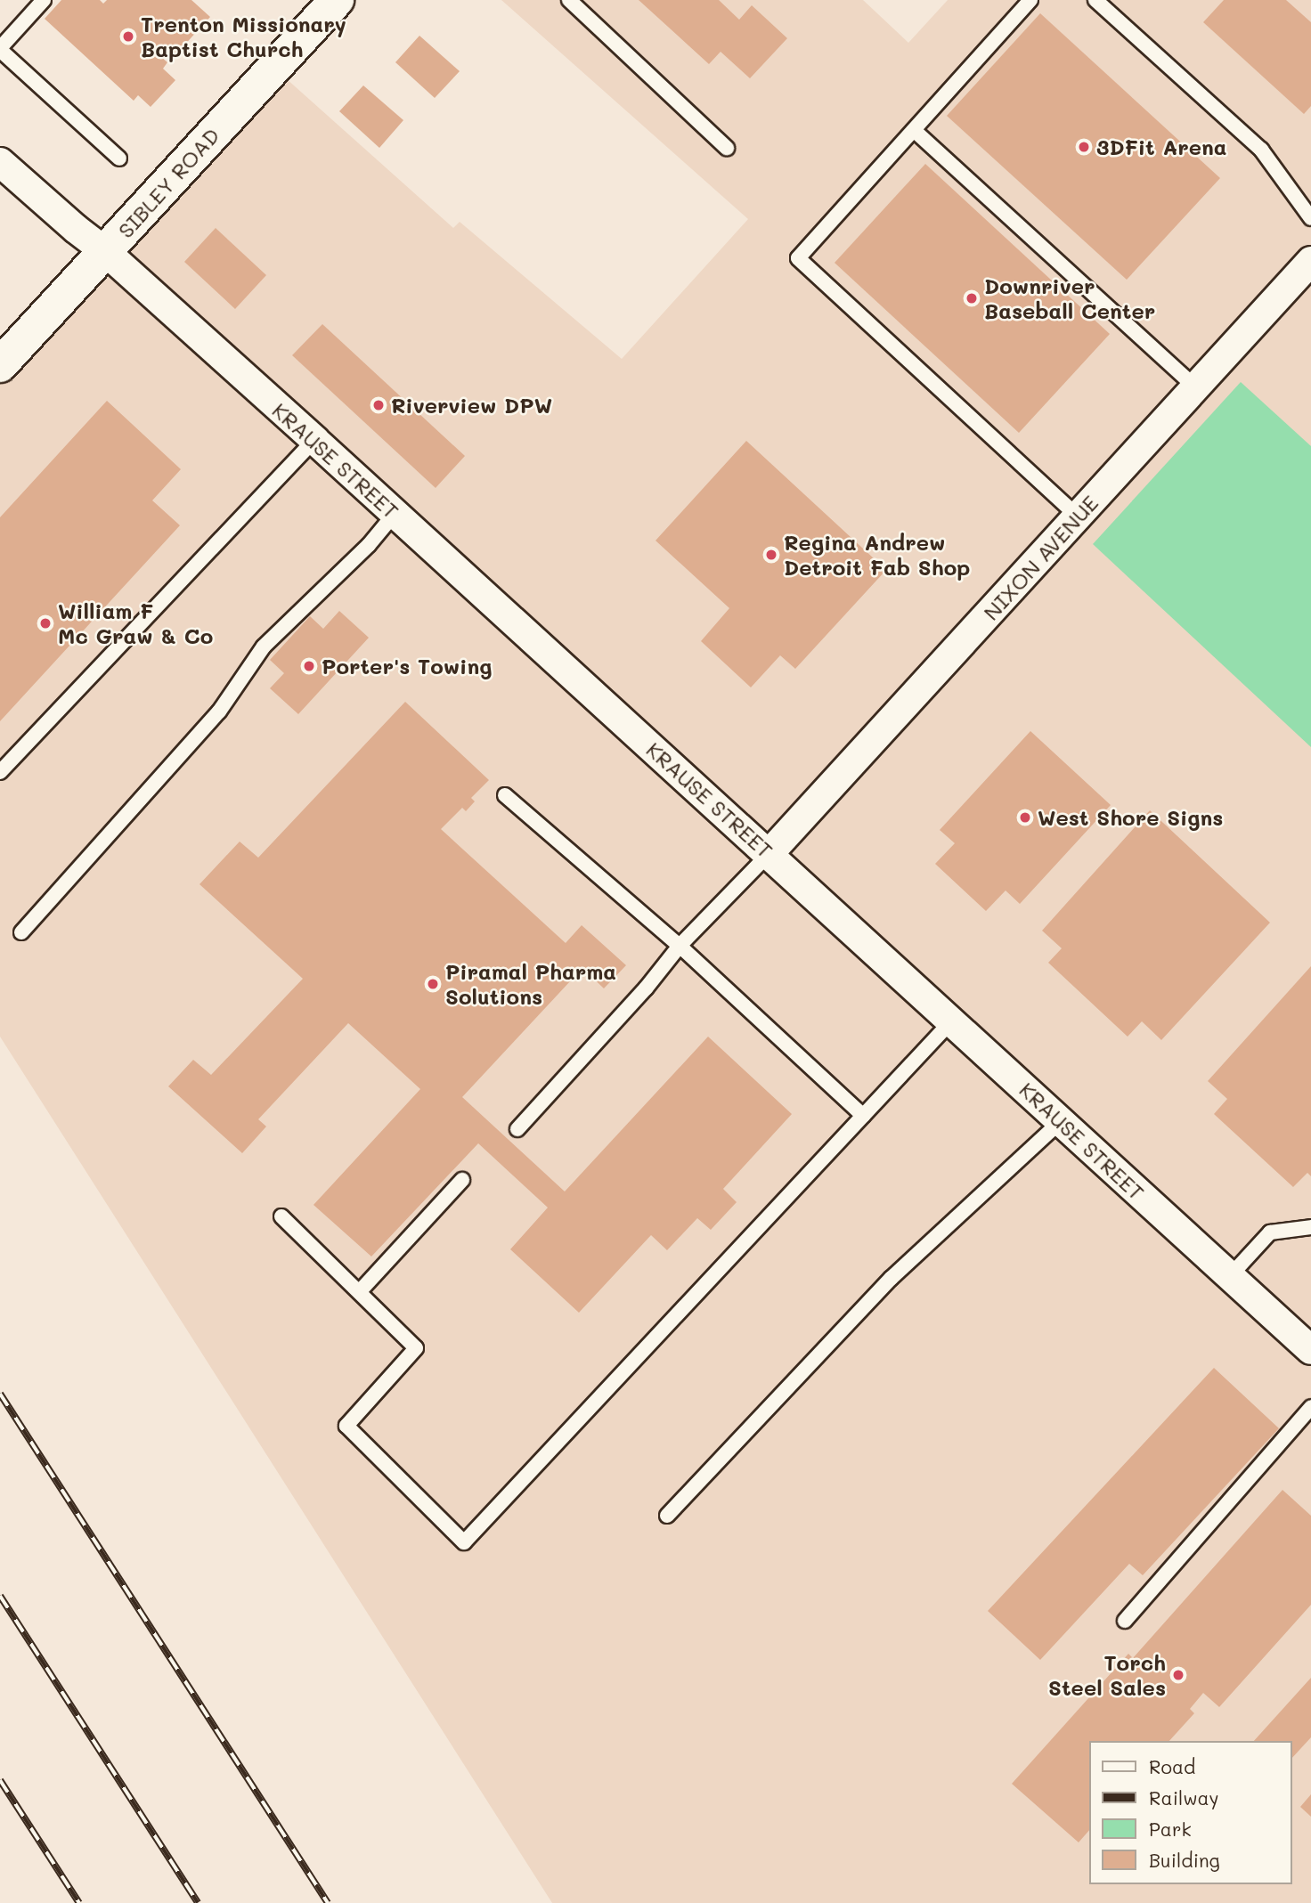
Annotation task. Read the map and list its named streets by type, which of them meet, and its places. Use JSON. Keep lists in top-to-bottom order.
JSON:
{
  "streets": {
    "main road": ["SIBLEY ROAD"],
    "street": ["KRAUSE STREET", "NIXON AVENUE"]
  },
  "crossings": [
    ["SIBLEY ROAD", "KRAUSE STREET"],
    ["KRAUSE STREET", "NIXON AVENUE"]
  ],
  "places": [
    "Trenton Missionary Baptist Church",
    "3DFit Arena",
    "Downriver Baseball Center",
    "Riverview DPW",
    "Regina Andrew Detroit Fab Shop",
    "William F Mc Graw & Co",
    "Porter's Towing",
    "West Shore Signs",
    "Piramal Pharma Solutions",
    "Torch Steel Sales"
  ],
  "legend": [
    "Road",
    "Railway",
    "Park",
    "Building"
  ]
}
